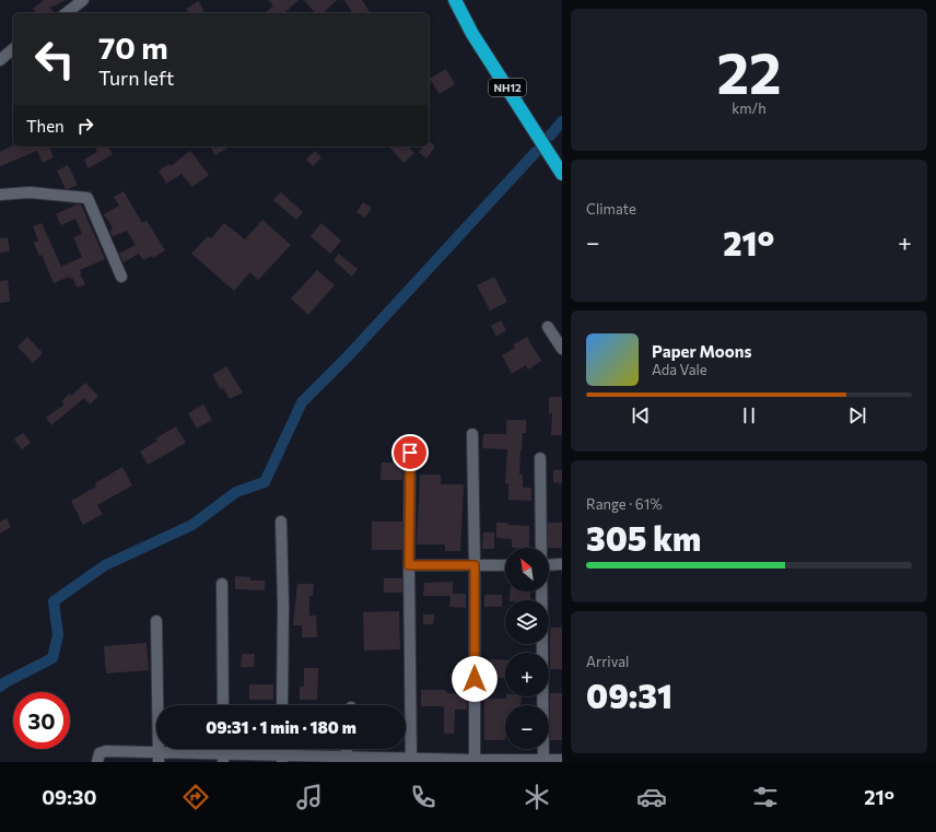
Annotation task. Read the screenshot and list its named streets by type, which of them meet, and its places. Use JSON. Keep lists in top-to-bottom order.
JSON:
{
  "streets": {
    "highway": ["NH12"]
  },
  "north": "top left",
  "page": {
    "tile": [
      ["22", "km/h"],
      "Climate",
      ["Range · 61%", "305 km"],
      ["Arrival", "09:31"]
    ],
    "turn": ["70 m", "Turn left"],
    "then": "Then",
    "heat": ["−", "21°", "+"],
    "song": ["Paper Moons", "Ada Vale"],
    "map_buttons": ["+", "−"],
    "limit": "30",
    "trip": "09:31 · 1 min · 180 m",
    "tabs": ["09:30", "21°"]
  }
}
